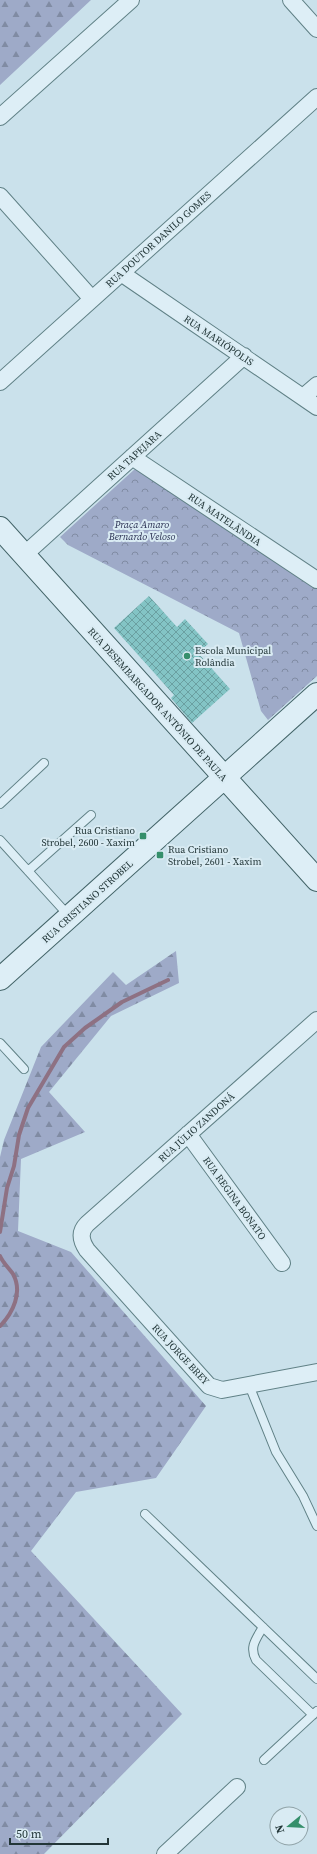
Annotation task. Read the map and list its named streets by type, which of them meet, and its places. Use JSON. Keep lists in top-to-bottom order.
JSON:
{
  "streets": {
    "main road": ["RUA DESEMBARGADOR ANTÔNIO DE PAULA", "RUA CRISTIANO STROBEL"],
    "street": [
      "RUA DOUTOR DANILO GOMES",
      "RUA MARIÓPOLIS",
      "RUA TAPEJARA",
      "RUA MATELÂNDIA",
      "RUA JÚLIO ZANDONÁ",
      "RUA REGINA BONATO",
      "RUA JORGE BREY"
    ]
  },
  "crossings": [
    ["RUA DOUTOR DANILO GOMES", "RUA MARIÓPOLIS"],
    ["RUA MARIÓPOLIS", "RUA TAPEJARA"],
    ["RUA TAPEJARA", "RUA MATELÂNDIA"],
    ["RUA TAPEJARA", "RUA DESEMBARGADOR ANTÔNIO DE PAULA"],
    ["RUA DESEMBARGADOR ANTÔNIO DE PAULA", "RUA CRISTIANO STROBEL"],
    ["RUA JÚLIO ZANDONÁ", "RUA REGINA BONATO"],
    ["RUA JÚLIO ZANDONÁ", "RUA JORGE BREY"]
  ],
  "parks": ["Praça Amaro Bernardo Veloso"],
  "places": {
    "other": ["Escola Municipal Rolândia"],
    "transit": ["Rua Cristiano Strobel, 2600 - Xaxim", "Rua Cristiano Strobel, 2601 - Xaxim"]
  },
  "scale_bar": "50 m",
  "north": "left"
}
